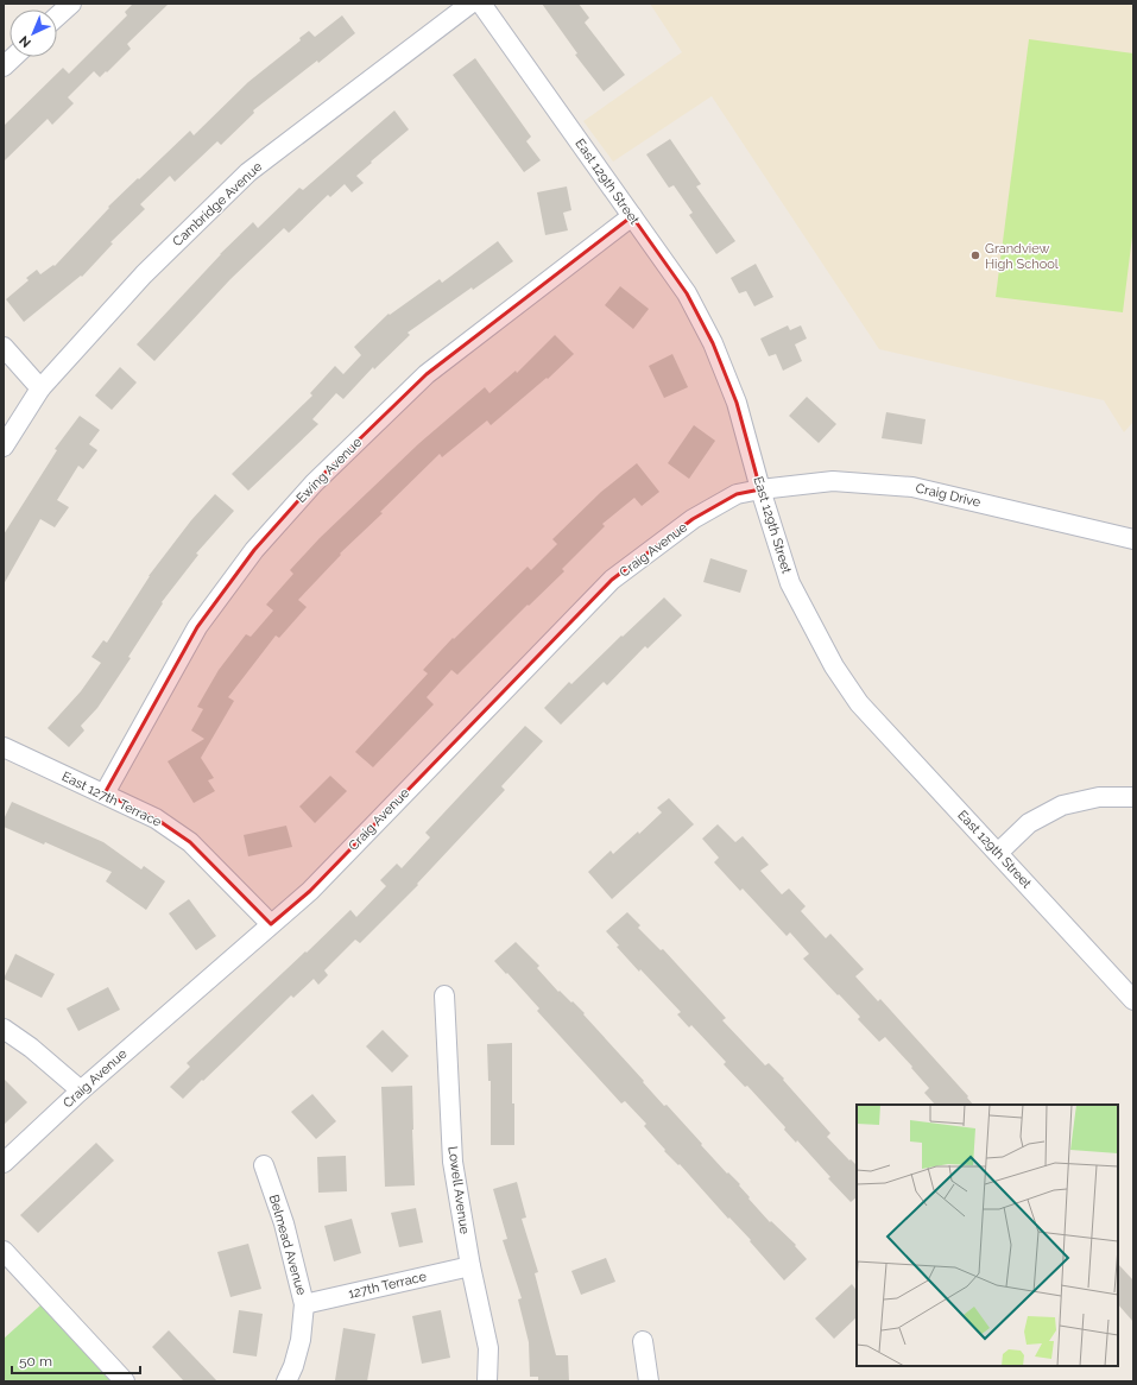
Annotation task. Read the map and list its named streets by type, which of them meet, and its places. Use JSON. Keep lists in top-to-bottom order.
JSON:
{
  "streets": {
    "street": [
      "East 129th Street",
      "Cambridge Avenue",
      "Ewing Avenue",
      "Craig Drive",
      "Craig Avenue",
      "East 127th Terrace",
      "Lowell Avenue",
      "Belmead Avenue",
      "127th Terrace"
    ]
  },
  "crossings": [
    ["East 129th Street", "Ewing Avenue"],
    ["East 129th Street", "Craig Drive"],
    ["East 129th Street", "Craig Avenue"],
    ["Ewing Avenue", "East 127th Terrace"],
    ["Craig Drive", "Craig Avenue"],
    ["Craig Avenue", "East 127th Terrace"],
    ["Lowell Avenue", "127th Terrace"],
    ["Belmead Avenue", "127th Terrace"]
  ],
  "places": ["Grandview High School"],
  "scale_bar": "50 m",
  "north": "bottom left"
}
